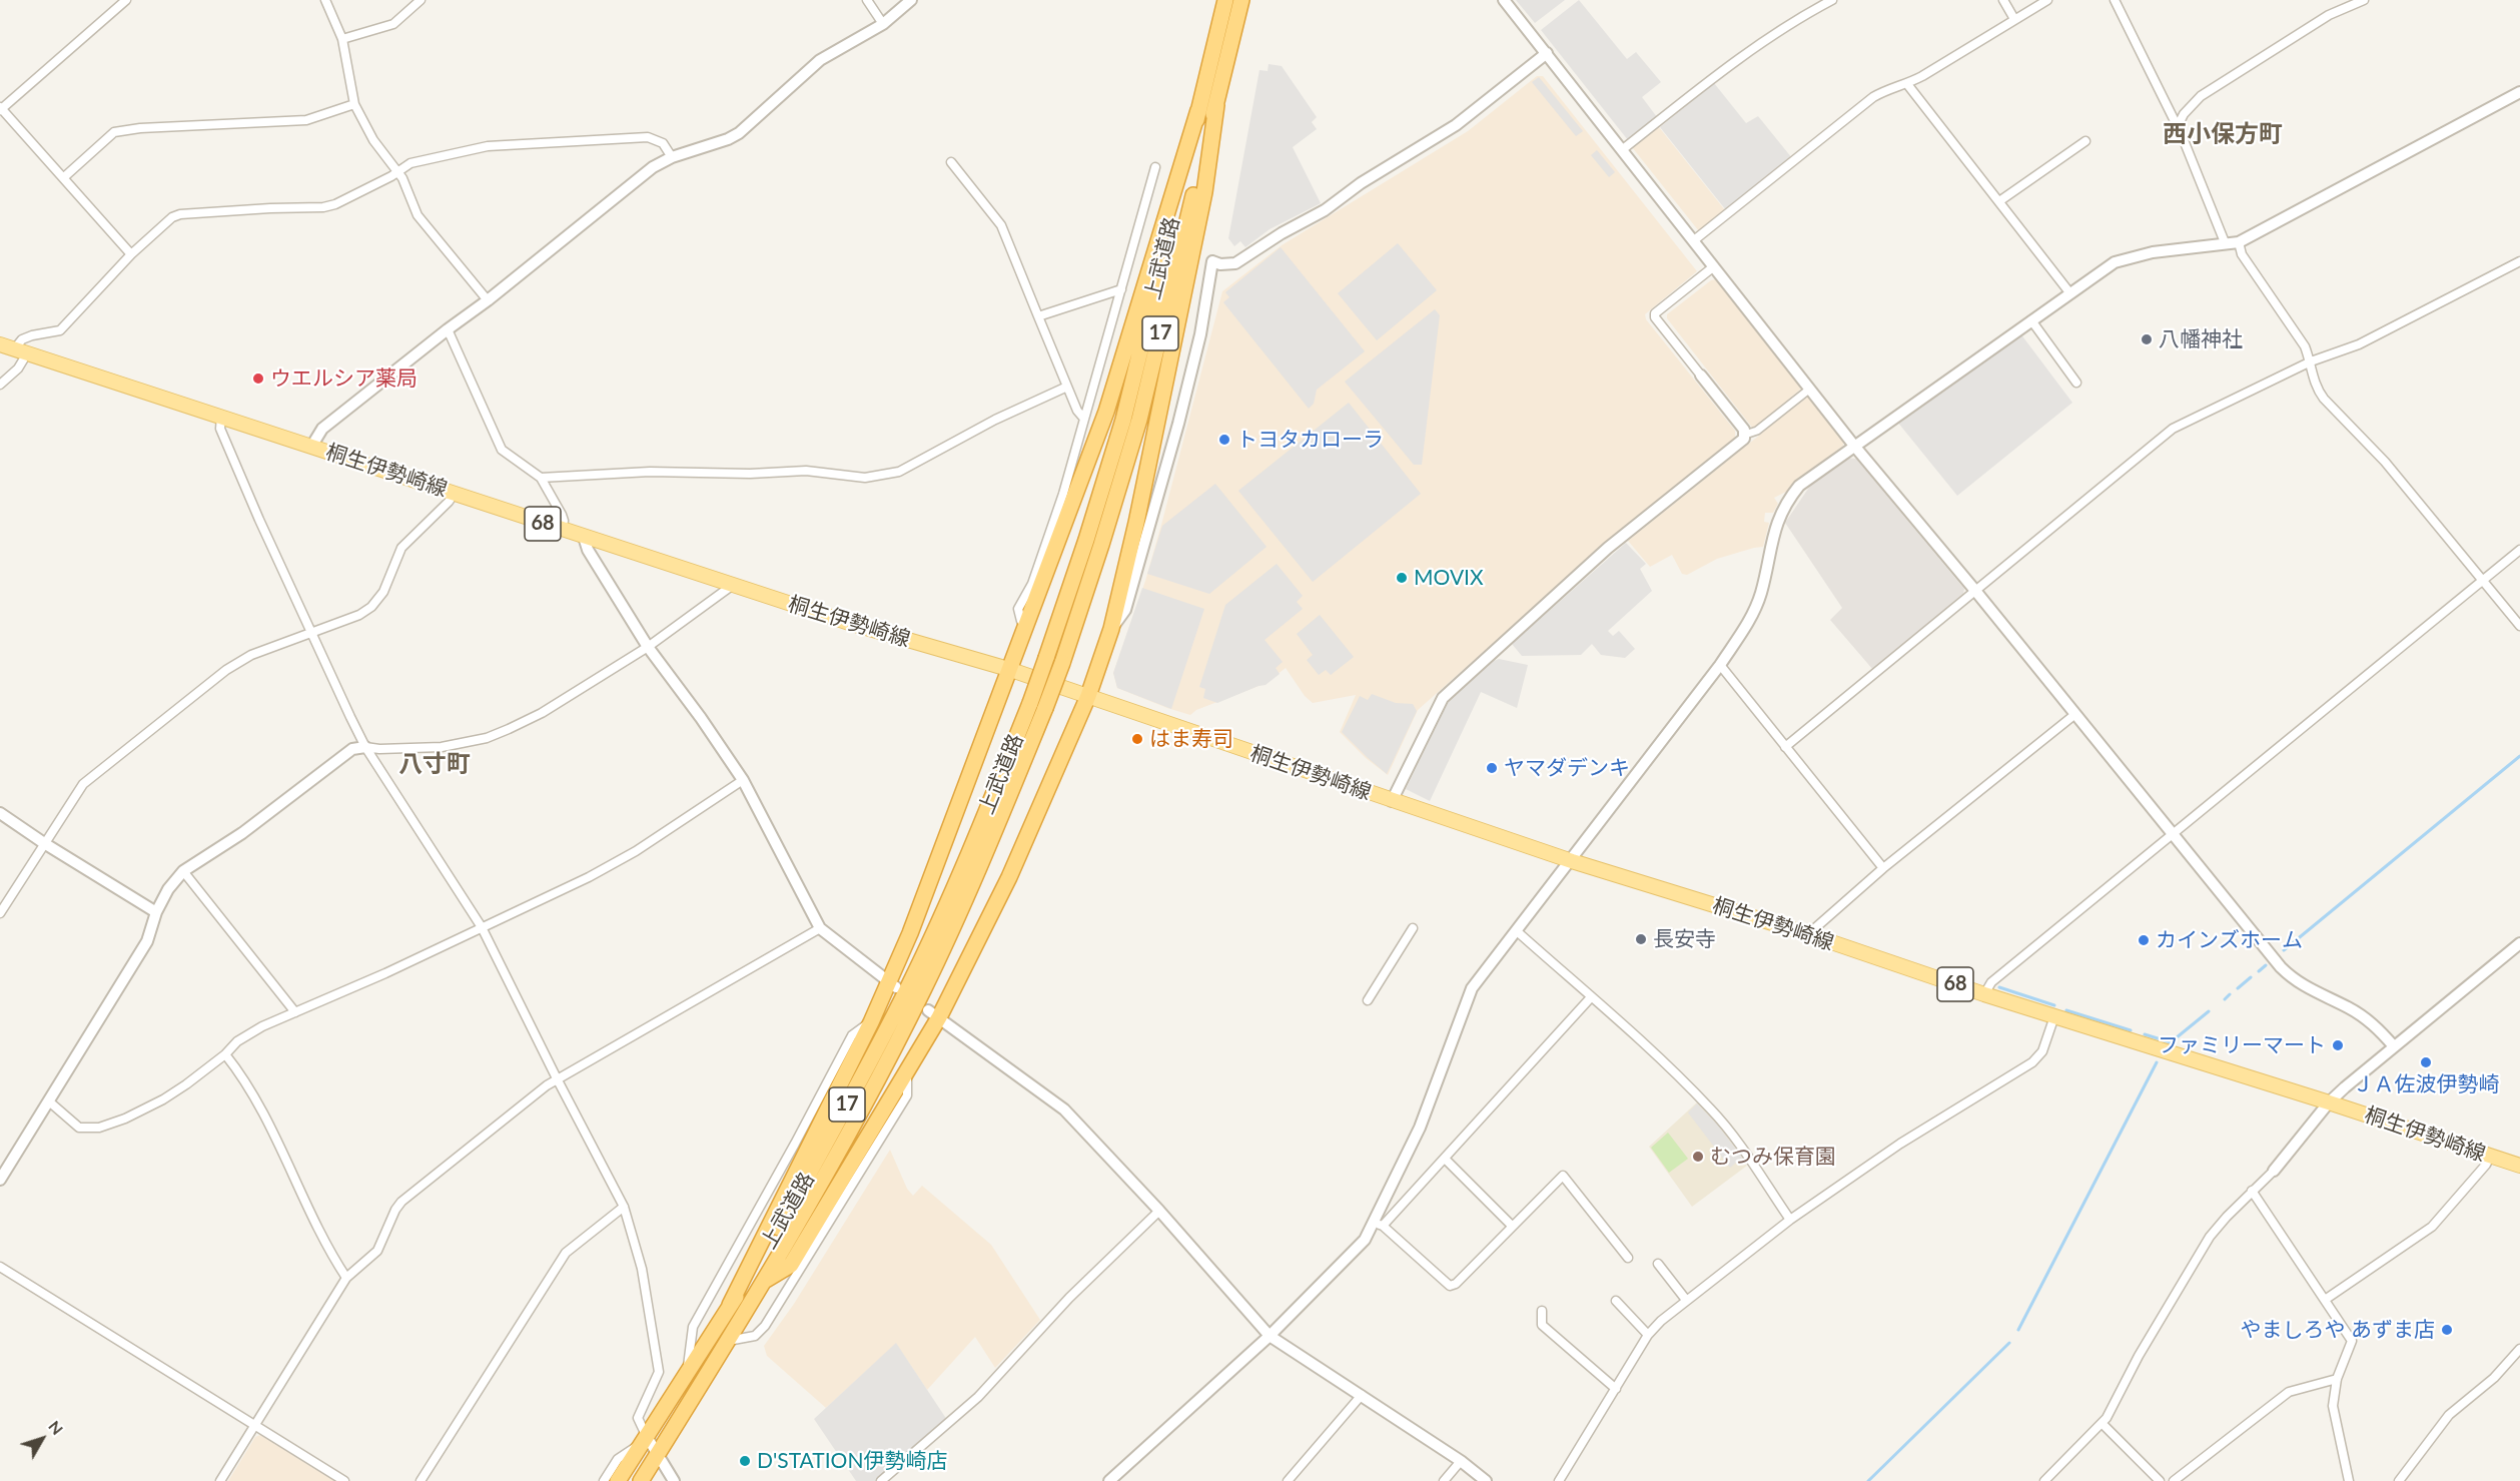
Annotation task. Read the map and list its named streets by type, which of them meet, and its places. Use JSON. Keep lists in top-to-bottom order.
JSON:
{
  "streets": {
    "highway": ["上武道路", "17"],
    "main road": ["桐生伊勢崎線", "68"]
  },
  "districts": ["西小保方町", "八寸町"],
  "places": [
    "八幡神社",
    "ウエルシア薬局",
    "トヨタカローラ",
    "MOVIX",
    "はま寿司",
    "ヤマダデンキ",
    "長安寺",
    "カインズホーム",
    "ファミリーマート",
    "ＪＡ佐波伊勢崎",
    "むつみ保育園",
    "やましろや あずま店",
    "D'STATION伊勢崎店"
  ],
  "north": "top right"
}
